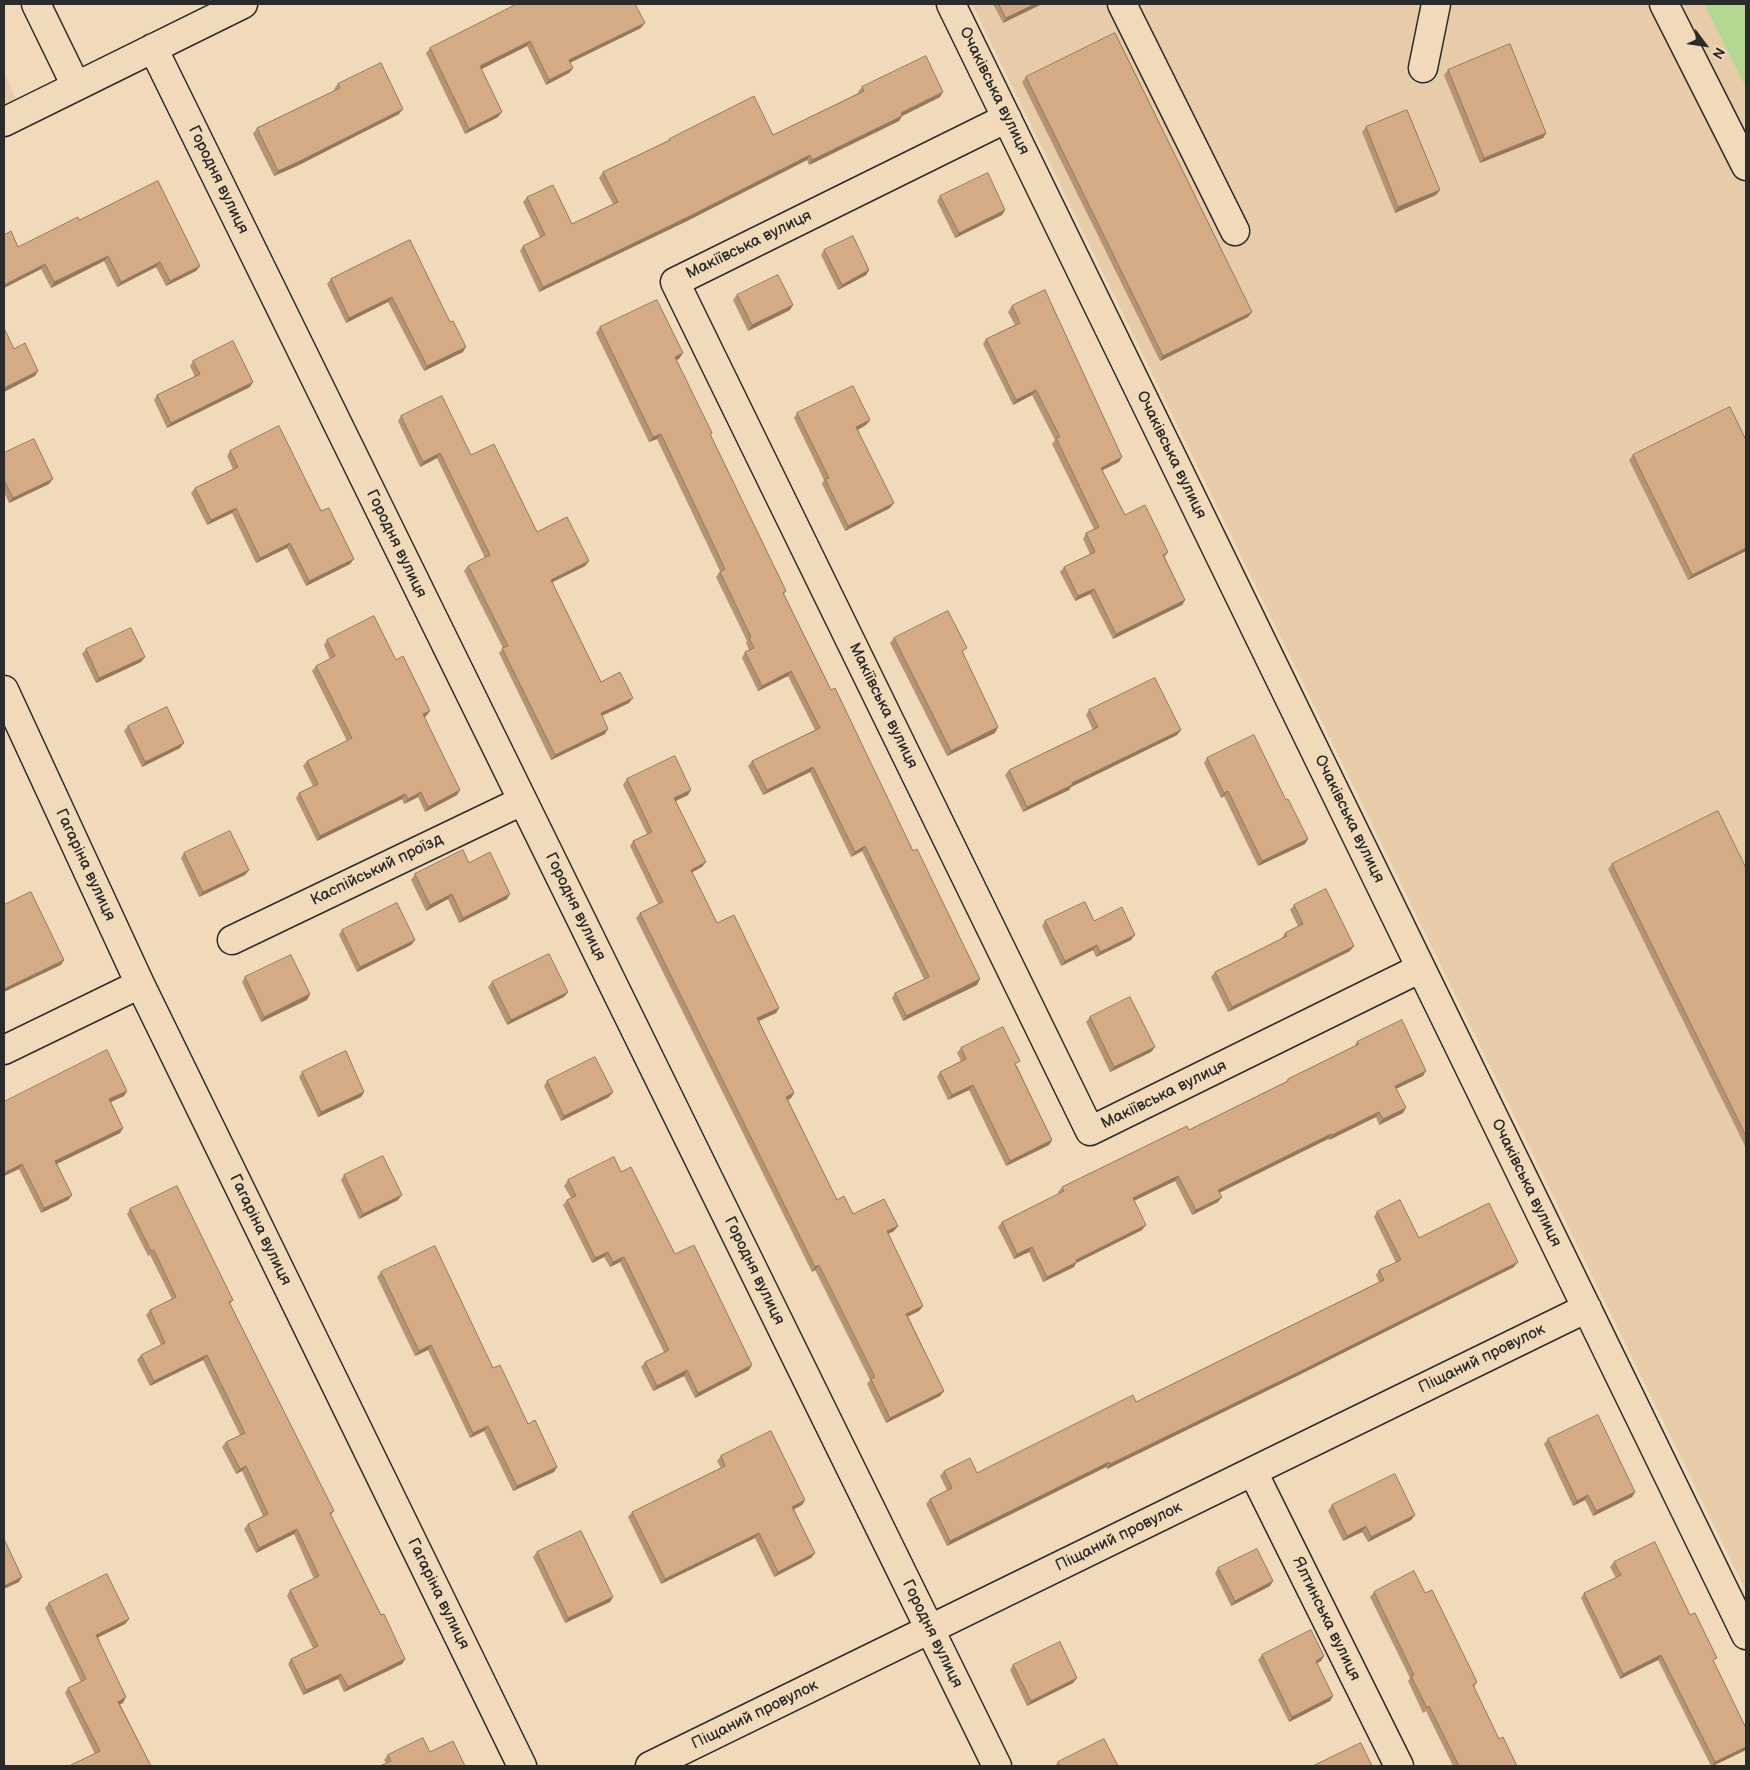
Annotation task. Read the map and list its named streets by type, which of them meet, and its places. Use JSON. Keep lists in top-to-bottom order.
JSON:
{
  "streets": {
    "street": [
      "Очаківська вулиця",
      "Городня вулиця",
      "Макіївська вулиця",
      "Гагаріна вулиця",
      "Каспійський проїзд",
      "Піщаний провулок",
      "Ялтинська вулиця"
    ]
  },
  "crossings": [
    ["Очаківська вулиця", "Макіївська вулиця"],
    ["Очаківська вулиця", "Піщаний провулок"],
    ["Городня вулиця", "Каспійський проїзд"],
    ["Городня вулиця", "Піщаний провулок"],
    ["Піщаний провулок", "Ялтинська вулиця"]
  ],
  "north": "bottom right"
}
